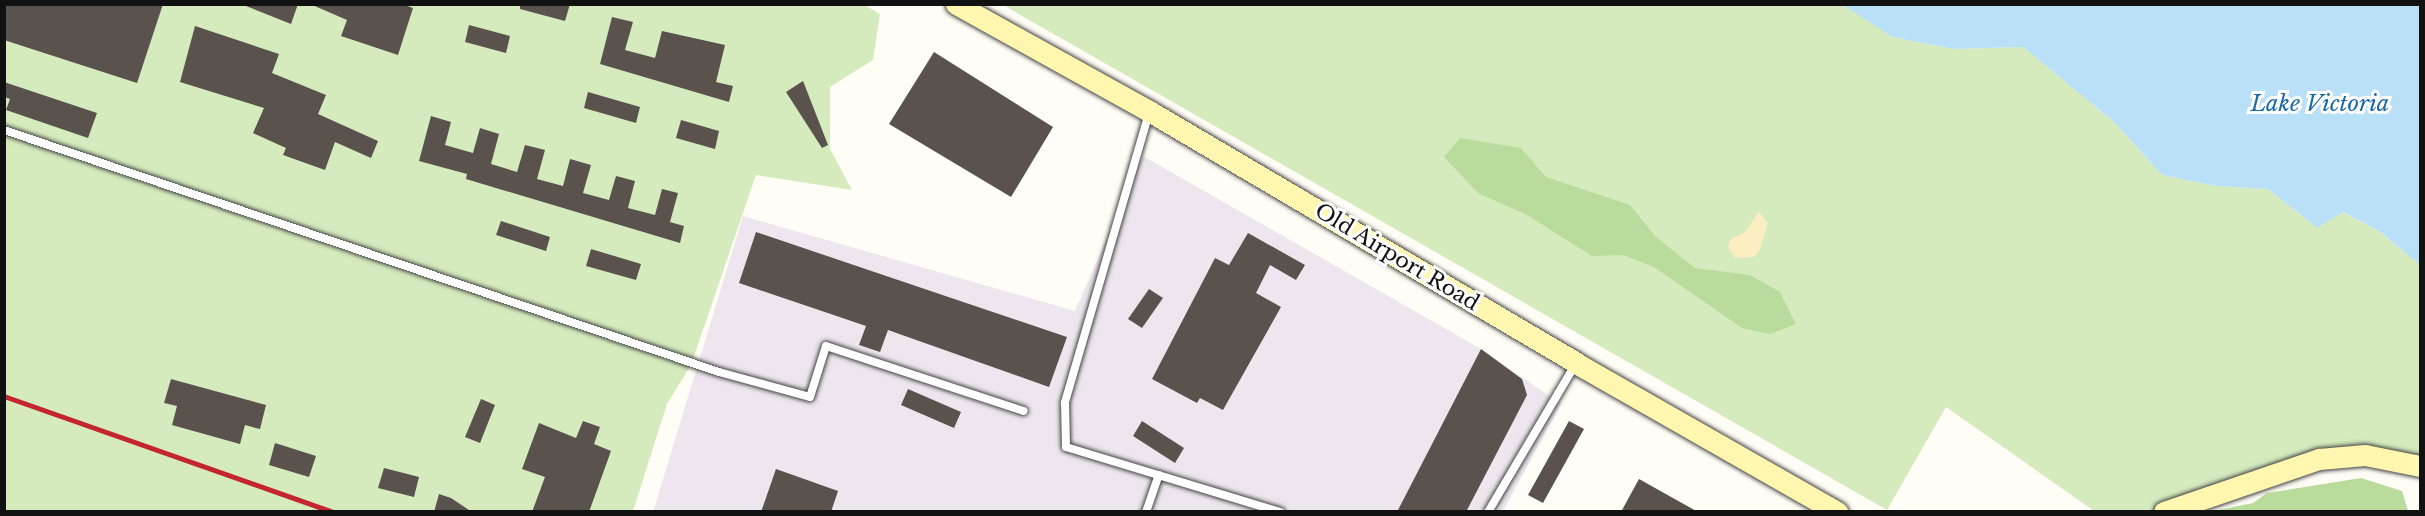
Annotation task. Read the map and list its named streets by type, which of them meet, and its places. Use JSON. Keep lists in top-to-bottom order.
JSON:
{
  "streets": {
    "main road": ["Old Airport Road"]
  },
  "water": ["Lake Victoria"]
}
